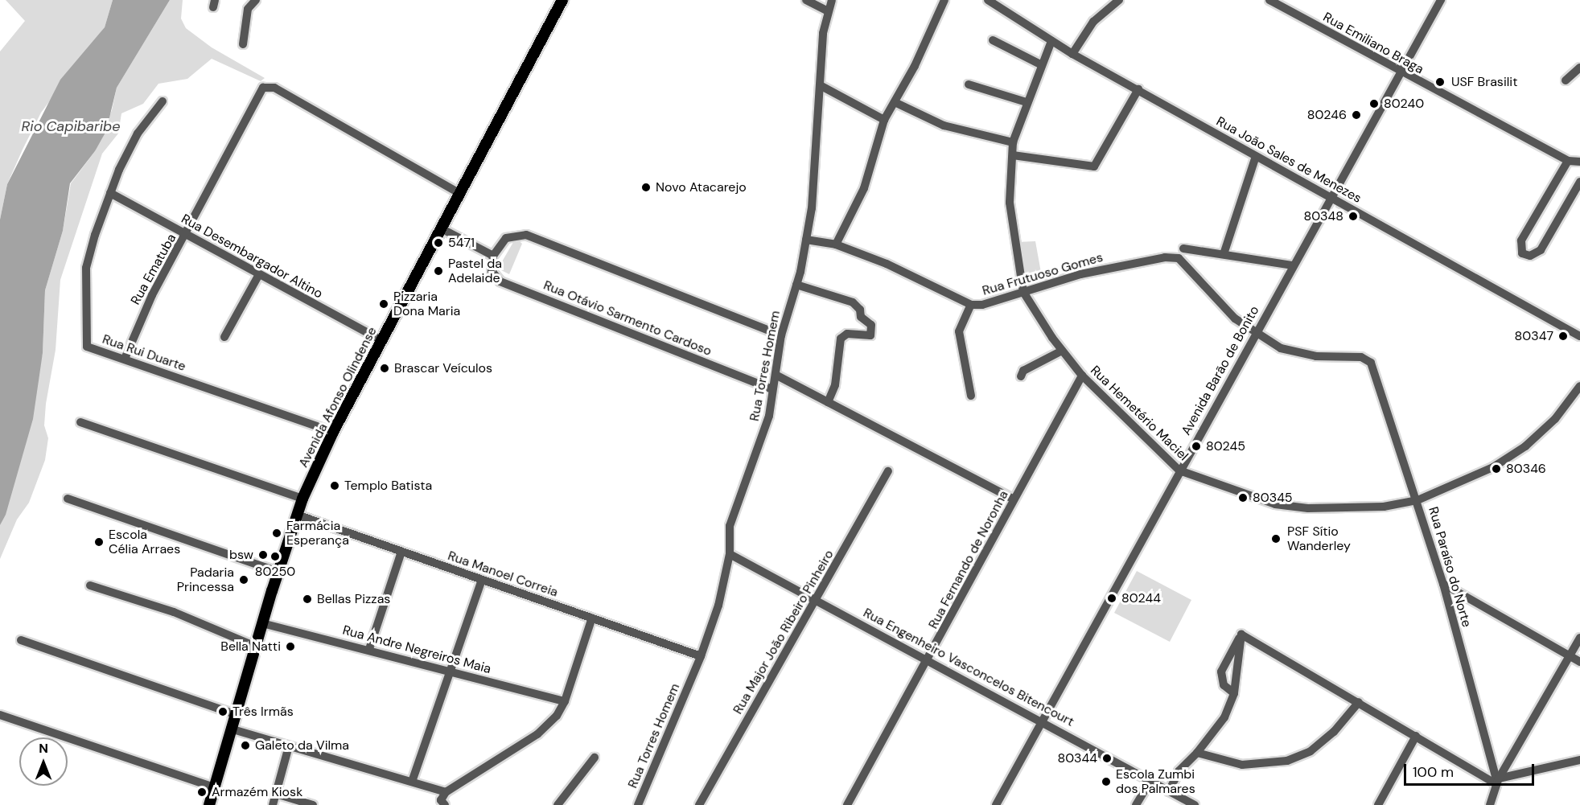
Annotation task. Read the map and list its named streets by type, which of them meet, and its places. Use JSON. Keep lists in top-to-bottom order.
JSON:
{
  "streets": {
    "main road": ["Avenida Afonso Olindense"],
    "street": [
      "Rua Emiliano Braga",
      "Rua João Sales de Menezes",
      "Rua Desembargador Altino",
      "Rua Ematuba",
      "Rua Frutuoso Gomes",
      "Rua Otávio Sarmento Cardoso",
      "Rua Rui Duarte",
      "Rua Torres Homem",
      "Avenida Barão de Bonito",
      "Rua Hemetério Maciel",
      "Rua Fernando de Noronha",
      "Rua Paraíso do Norte",
      "Rua Manoel Correia",
      "Rua Major João Ribeiro Pinheiro",
      "Rua Andre Negreiros Maia",
      "Rua Engenheiro Vasconcelos Bitencourt"
    ]
  },
  "crossings": [
    ["Rua Emiliano Braga", "Avenida Barão de Bonito"],
    ["Rua João Sales de Menezes", "Avenida Barão de Bonito"],
    ["Rua João Sales de Menezes", "Rua Hemetério Maciel"],
    ["Rua Desembargador Altino", "Rua Ematuba"],
    ["Rua Desembargador Altino", "Rua Rui Duarte"],
    ["Rua Desembargador Altino", "Avenida Afonso Olindense"],
    ["Rua Ematuba", "Rua Rui Duarte"],
    ["Rua Ematuba", "Avenida Afonso Olindense"],
    ["Rua Frutuoso Gomes", "Rua Torres Homem"],
    ["Rua Frutuoso Gomes", "Avenida Barão de Bonito"],
    ["Rua Frutuoso Gomes", "Rua Hemetério Maciel"],
    ["Rua Frutuoso Gomes", "Rua Paraíso do Norte"],
    ["Rua Otávio Sarmento Cardoso", "Rua Torres Homem"],
    ["Rua Rui Duarte", "Avenida Afonso Olindense"],
    ["Rua Torres Homem", "Rua Manoel Correia"],
    ["Rua Torres Homem", "Rua Engenheiro Vasconcelos Bitencourt"],
    ["Avenida Barão de Bonito", "Rua Hemetério Maciel"],
    ["Avenida Barão de Bonito", "Rua Paraíso do Norte"],
    ["Avenida Barão de Bonito", "Rua Engenheiro Vasconcelos Bitencourt"],
    ["Avenida Afonso Olindense", "Rua Manoel Correia"],
    ["Avenida Afonso Olindense", "Rua Andre Negreiros Maia"],
    ["Rua Hemetério Maciel", "Rua Fernando de Noronha"],
    ["Rua Hemetério Maciel", "Rua Paraíso do Norte"],
    ["Rua Fernando de Noronha", "Rua Engenheiro Vasconcelos Bitencourt"],
    ["Rua Major João Ribeiro Pinheiro", "Rua Engenheiro Vasconcelos Bitencourt"]
  ],
  "water": ["Rio Capibaribe"],
  "places": [
    "USF Brasilit",
    "80240",
    "80246",
    "Novo Atacarejo",
    "80348",
    "5471",
    "Pastel da Adelaide",
    "Pizzaria Dona Maria",
    "80347",
    "Brascar Veículos",
    "80245",
    "80346",
    "Templo Batista",
    "80345",
    "Farmácia Esperança",
    "PSF Sítio Wanderley",
    "Escola Célia Arraes",
    "bsw",
    "80250",
    "Padaria Princessa",
    "80244",
    "Bellas Pizzas",
    "Bella Natti",
    "Três Irmãs",
    "Galeto da Vilma",
    "80344",
    "Escola Zumbi dos Palmares",
    "Armazém Kiosk"
  ],
  "scale_bar": "100 m",
  "north": "top"
}
